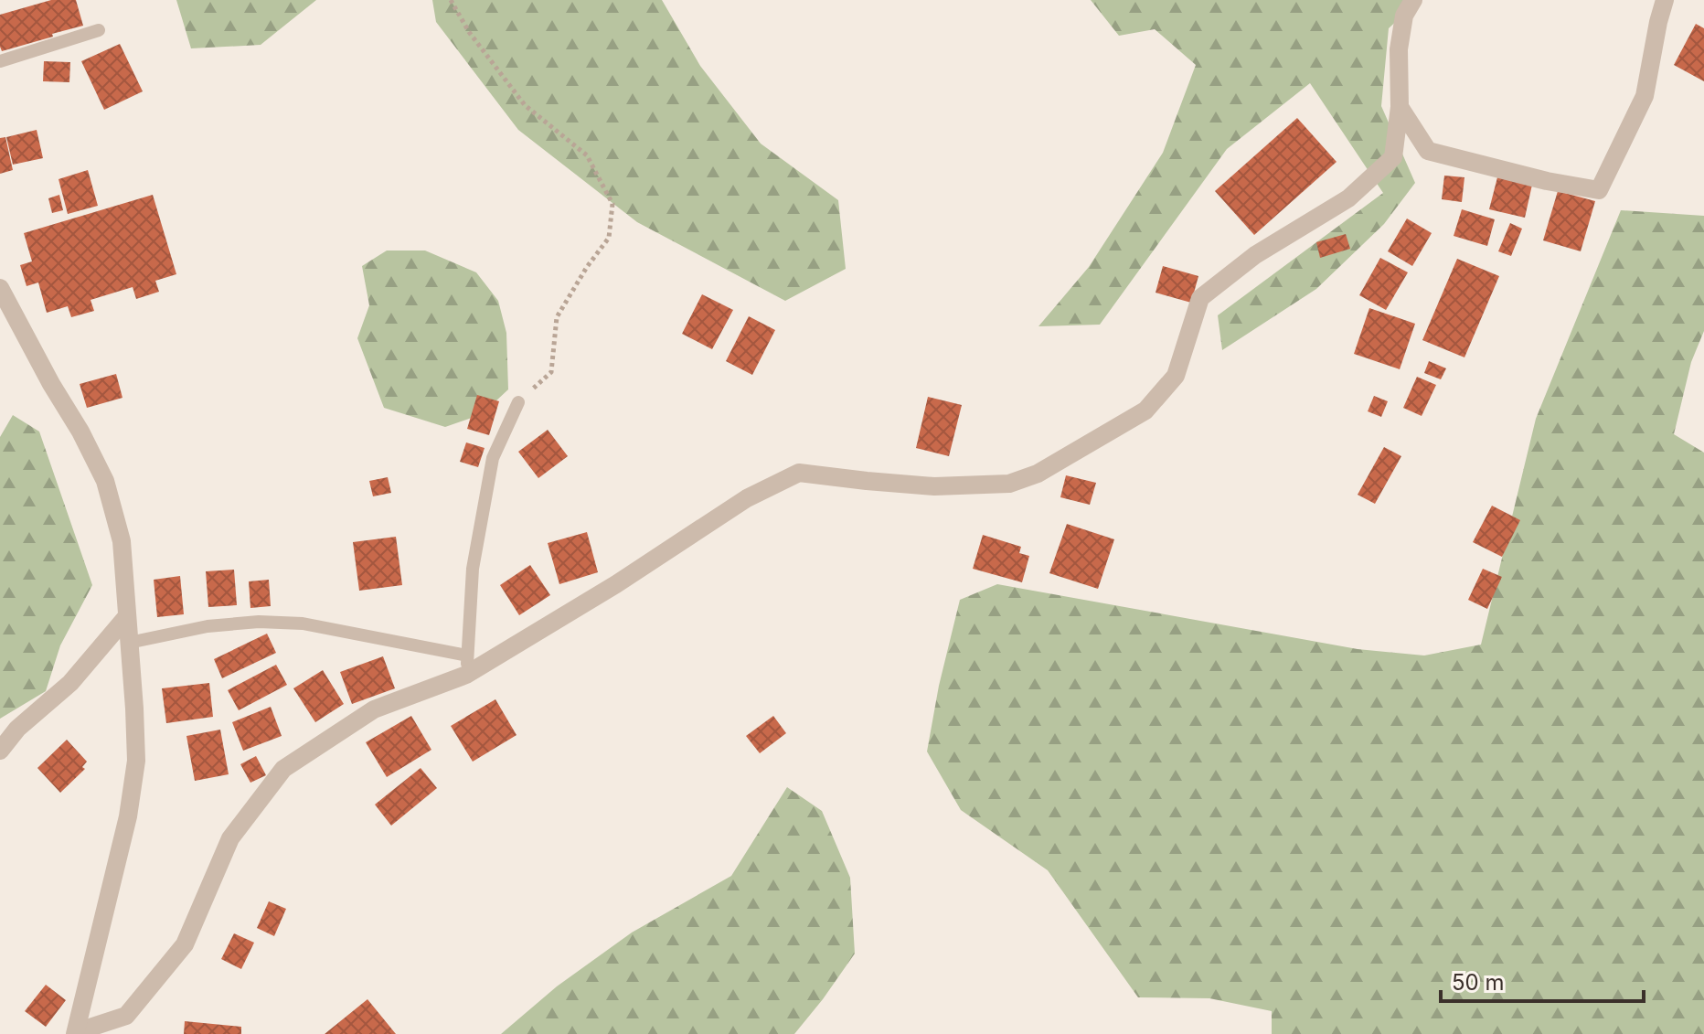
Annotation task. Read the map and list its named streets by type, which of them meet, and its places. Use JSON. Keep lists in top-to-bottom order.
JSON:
{
  "scale_bar": "50 m"
}
